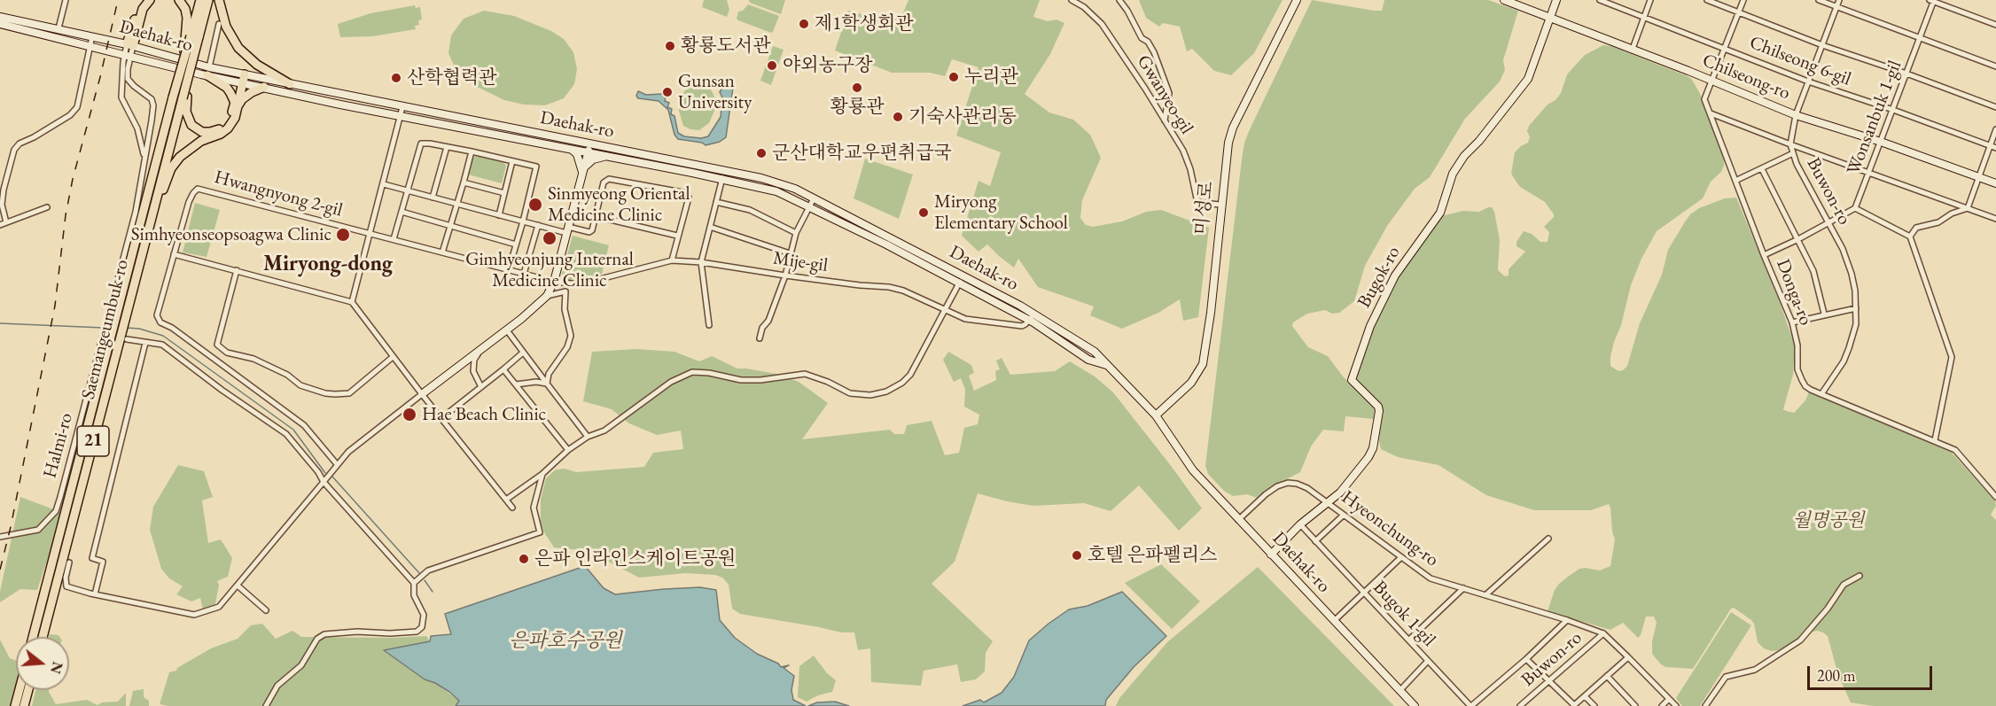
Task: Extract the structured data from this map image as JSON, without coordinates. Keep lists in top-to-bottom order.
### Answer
{
  "streets": {
    "highway": ["Saemangeumbuk-ro", "21"],
    "street": [
      "Daehak-ro",
      "Chilseong 6-gil",
      "Chilseong-ro",
      "Gwanyeo-gil",
      "Wonsanbuk 1-gil",
      "Buwon-ro",
      "Hwangnyong 2-gil",
      "미성로",
      "Mije-gil",
      "Bugok-ro",
      "Donga-ro",
      "Halmi-ro",
      "Hyeonchung-ro",
      "Bugok 1-gil"
    ]
  },
  "crossings": [
    ["Daehak-ro", "미성로"],
    ["Daehak-ro", "Mije-gil"],
    ["Daehak-ro", "Bugok-ro"],
    ["Daehak-ro", "Halmi-ro"],
    ["Daehak-ro", "Hyeonchung-ro"],
    ["Chilseong 6-gil", "Wonsanbuk 1-gil"],
    ["Chilseong 6-gil", "Buwon-ro"],
    ["Chilseong 6-gil", "Donga-ro"],
    ["Chilseong-ro", "Wonsanbuk 1-gil"],
    ["Chilseong-ro", "Buwon-ro"],
    ["Chilseong-ro", "Bugok-ro"],
    ["Chilseong-ro", "Donga-ro"],
    ["Gwanyeo-gil", "미성로"],
    ["Buwon-ro", "Donga-ro"],
    ["Buwon-ro", "Hyeonchung-ro"],
    ["Hwangnyong 2-gil", "Mije-gil"],
    ["Bugok-ro", "Hyeonchung-ro"],
    ["Bugok-ro", "Bugok 1-gil"],
    ["Saemangeumbuk-ro", "21"],
    ["Saemangeumbuk-ro", "Halmi-ro"]
  ],
  "districts": ["Miryong-dong"],
  "water": ["은파호수공원"],
  "parks": ["월명공원"],
  "places": [
    "제1학생회관",
    "황룡도서관",
    "야외농구장",
    "누리관",
    "산학협력관",
    "황룡관",
    "Gunsan University",
    "기숙사관리동",
    "군산대학교우편취급국",
    "Sinmyeong Oriental Medicine Clinic",
    "Miryong Elementary School",
    "Simhyeonseopsoagwa Clinic",
    "Gimhyeonjung Internal Medicine Clinic",
    "Hae Beach Clinic",
    "호텔 은파펠리스",
    "은파 인라인스케이트공원"
  ],
  "scale_bar": "200 m",
  "north": "right"
}
